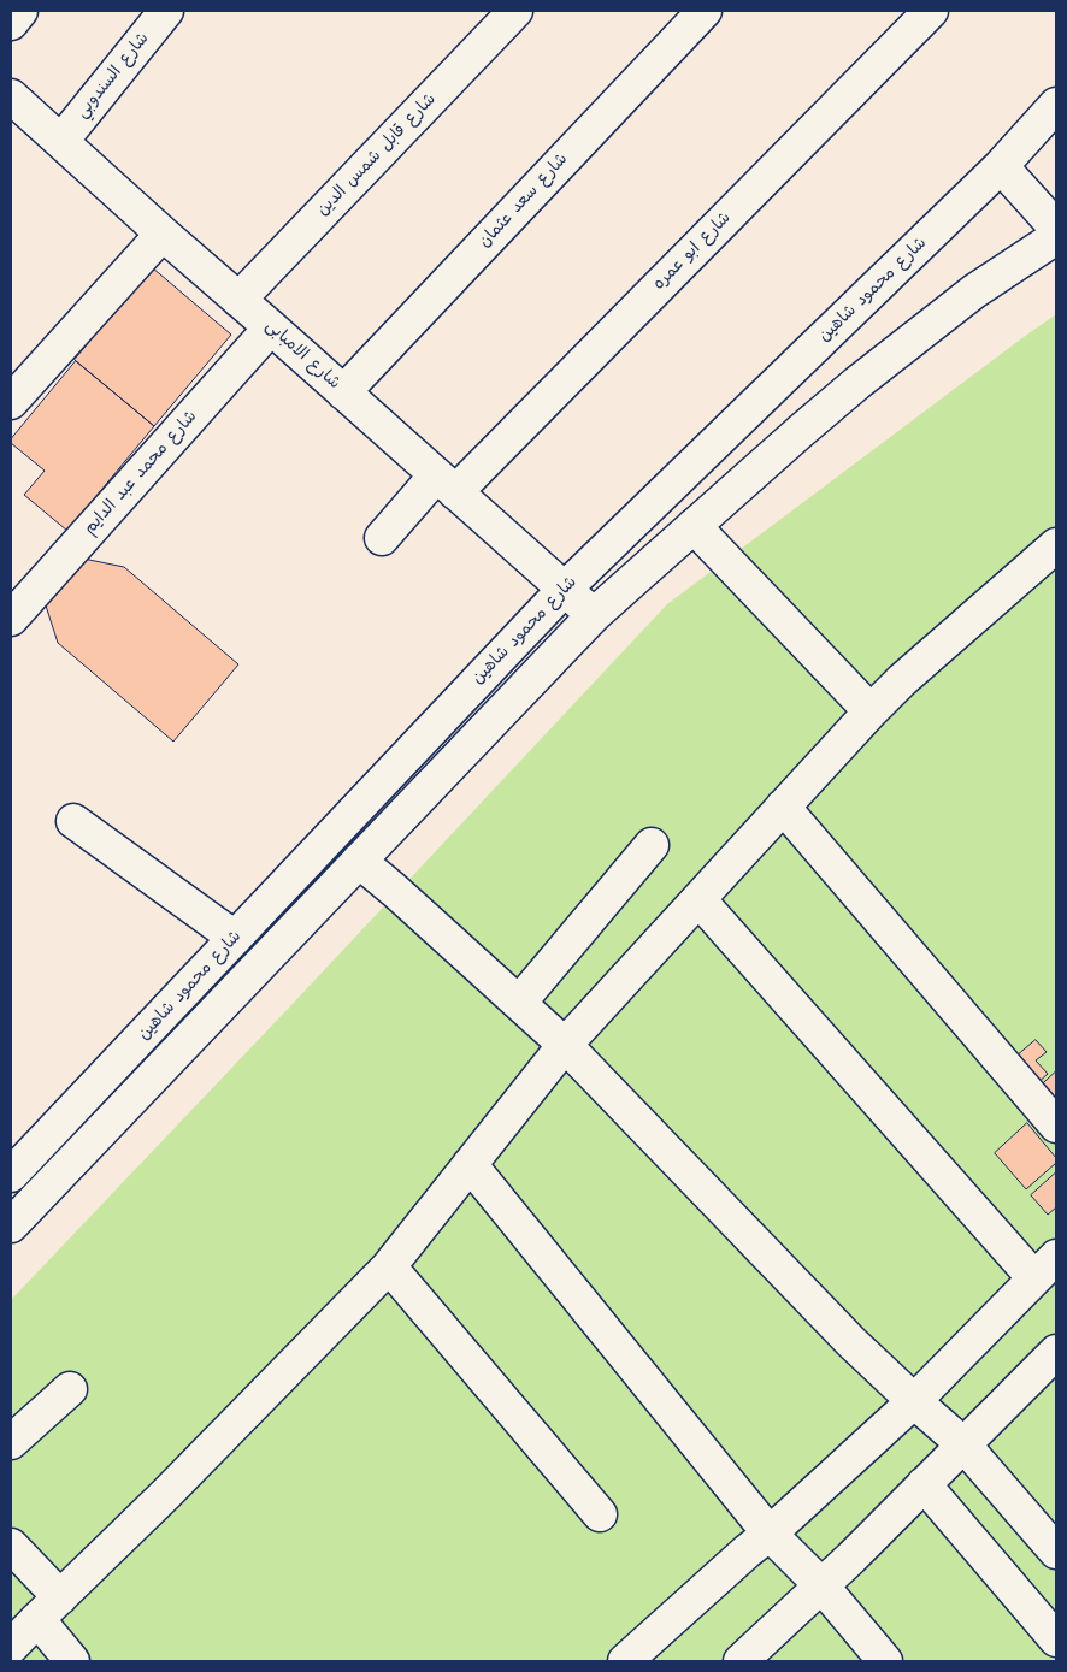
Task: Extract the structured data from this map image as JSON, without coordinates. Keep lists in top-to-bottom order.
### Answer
{
  "streets": {
    "street": [
      "شارع السندوبي",
      "شارع قابل شمس الدين",
      "شارع سعد عثمان",
      "شارع ابو عمره",
      "شارع محمود شاهين",
      "شارع الامبابى",
      "شارع محمد عبد الدايم"
    ]
  },
  "crossings": [
    ["شارع السندوبي", "شارع الامبابى"],
    ["شارع قابل شمس الدين", "شارع الامبابى"],
    ["شارع سعد عثمان", "شارع الامبابى"],
    ["شارع ابو عمره", "شارع الامبابى"],
    ["شارع محمود شاهين", "شارع الامبابى"],
    ["شارع الامبابى", "شارع محمد عبد الدايم"]
  ]
}
